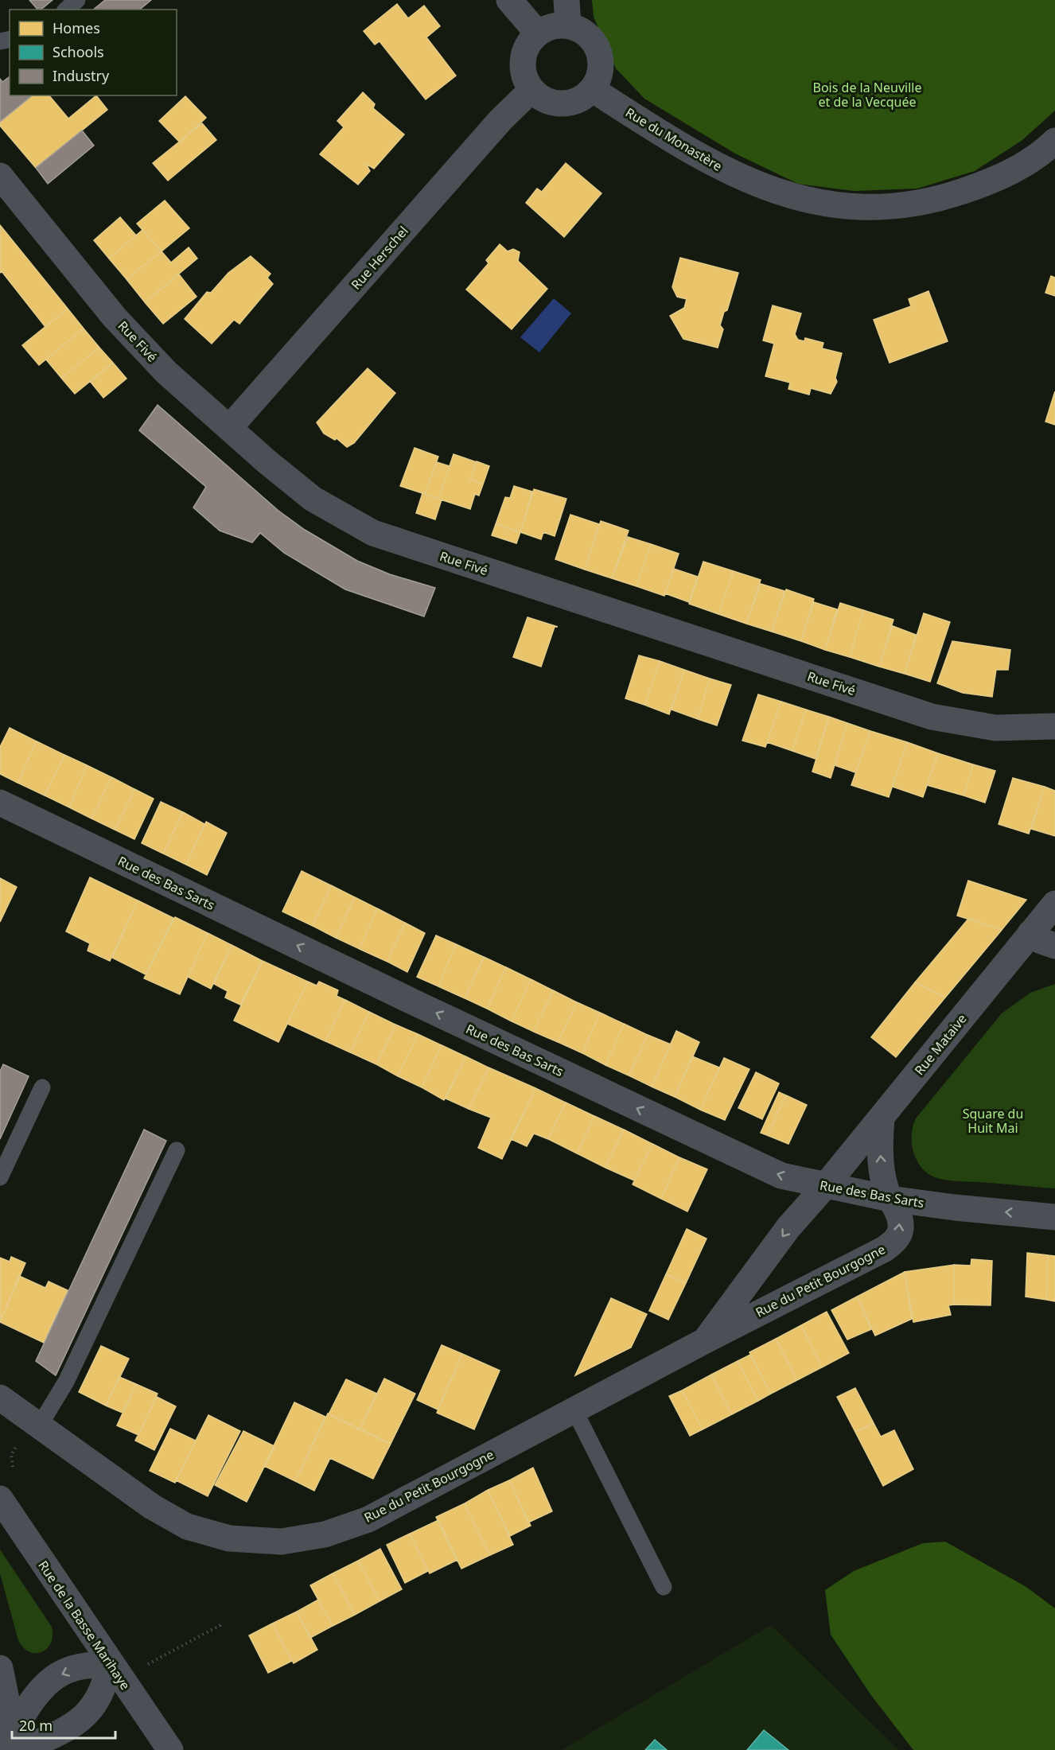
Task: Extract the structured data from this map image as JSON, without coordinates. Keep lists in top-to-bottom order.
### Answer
{
  "streets": {
    "street": [
      "Rue du Monastère",
      "Rue Herschel",
      "Rue Fivé",
      "Rue des Bas Sarts",
      "Rue Mataive",
      "Rue du Petit Bourgogne",
      "Rue de la Basse Marihaye"
    ]
  },
  "crossings": [
    ["Rue du Monastère", "Rue Herschel"],
    ["Rue Herschel", "Rue Fivé"],
    ["Rue des Bas Sarts", "Rue Mataive"],
    ["Rue des Bas Sarts", "Rue du Petit Bourgogne"],
    ["Rue Mataive", "Rue du Petit Bourgogne"]
  ],
  "one_way": ["Rue des Bas Sarts"],
  "parks": ["Bois de la Neuville et de la Vecquée", "Square du Huit Mai"],
  "legend": ["Homes", "Schools", "Industry"],
  "scale_bar": "20 m"
}
